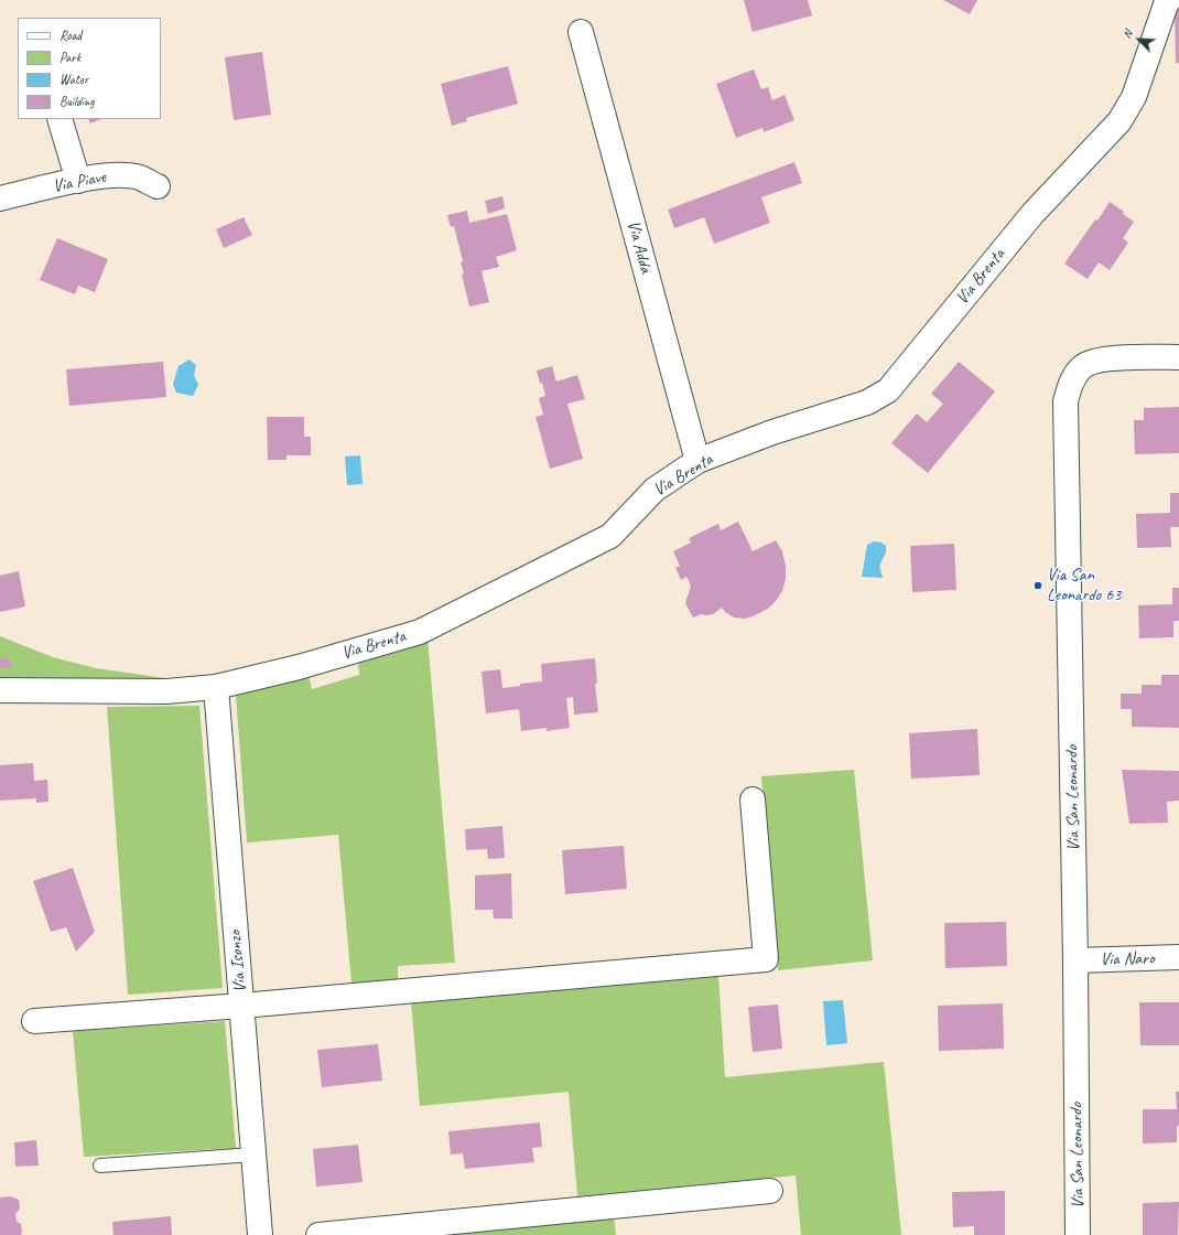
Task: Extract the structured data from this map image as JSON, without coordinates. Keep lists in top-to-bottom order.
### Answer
{
  "streets": {
    "street": [
      "Via Piave",
      "Via Adda",
      "Via Brenta",
      "Via San Leonardo",
      "Via Naro",
      "Via Isonzo"
    ]
  },
  "crossings": [
    ["Via Adda", "Via Brenta"],
    ["Via Brenta", "Via Isonzo"],
    ["Via San Leonardo", "Via Naro"]
  ],
  "places": ["Via San Leonardo 63"],
  "legend": [
    "Road",
    "Park",
    "Water",
    "Building"
  ],
  "north": "top left"
}
